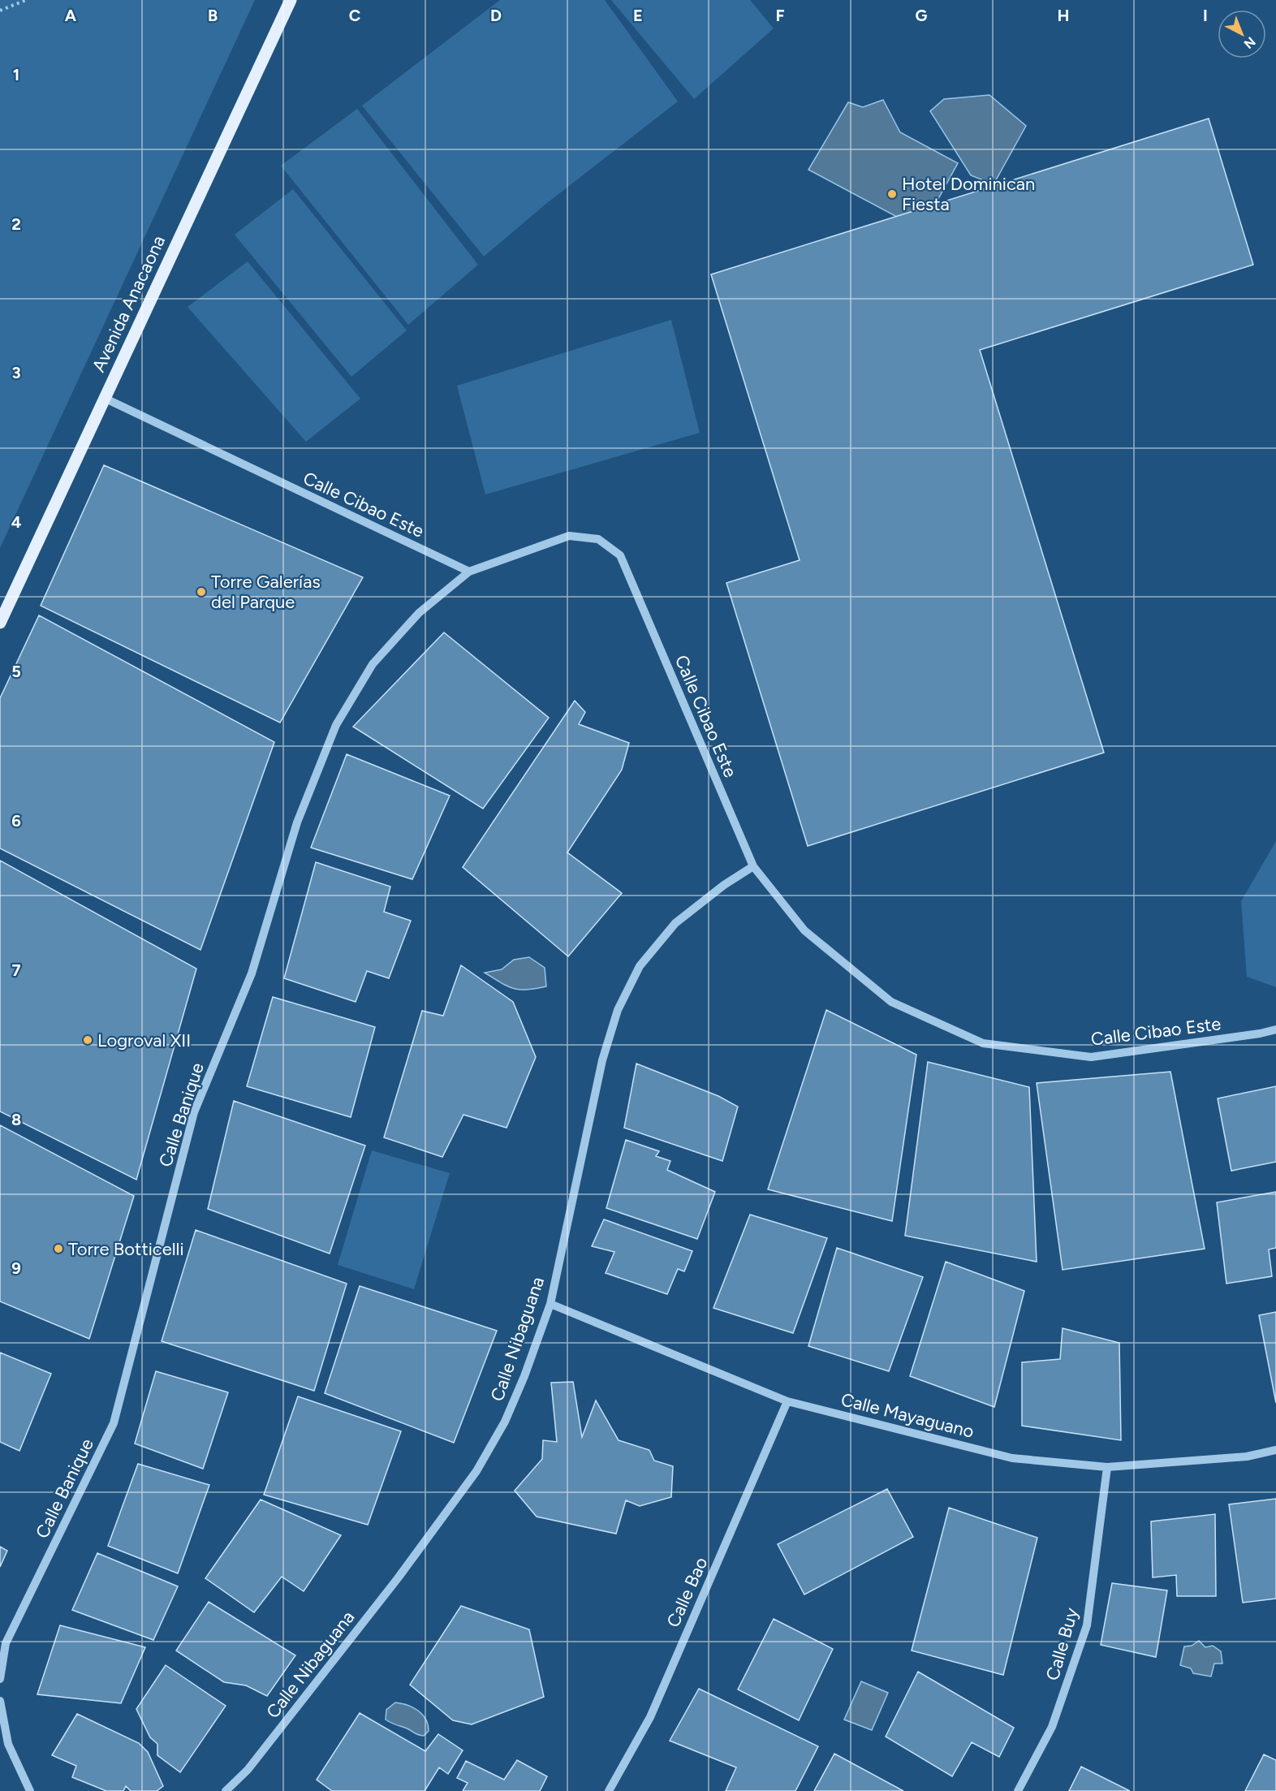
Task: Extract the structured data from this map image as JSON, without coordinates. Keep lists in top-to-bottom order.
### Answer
{
  "streets": {
    "main road": ["Avenida Anacaona"],
    "street": [
      "Calle Cibao Este",
      "Calle Banique",
      "Calle Nibaguana",
      "Calle Mayaguano",
      "Calle Bao",
      "Calle Buy"
    ]
  },
  "crossings": [
    ["Avenida Anacaona", "Calle Cibao Este"],
    ["Calle Cibao Este", "Calle Banique"],
    ["Calle Cibao Este", "Calle Nibaguana"],
    ["Calle Nibaguana", "Calle Mayaguano"],
    ["Calle Mayaguano", "Calle Bao"],
    ["Calle Mayaguano", "Calle Buy"]
  ],
  "places": [
    "Hotel Dominican Fiesta",
    "Torre Galerías del Parque",
    "Logroval XII",
    "Torre Botticelli"
  ],
  "north": "bottom right",
  "grid": {
    "columns": [
      "A",
      "B",
      "C",
      "D",
      "E",
      "F",
      "G",
      "H",
      "I"
    ],
    "rows": [
      "1",
      "2",
      "3",
      "4",
      "5",
      "6",
      "7",
      "8",
      "9"
    ]
  }
}
